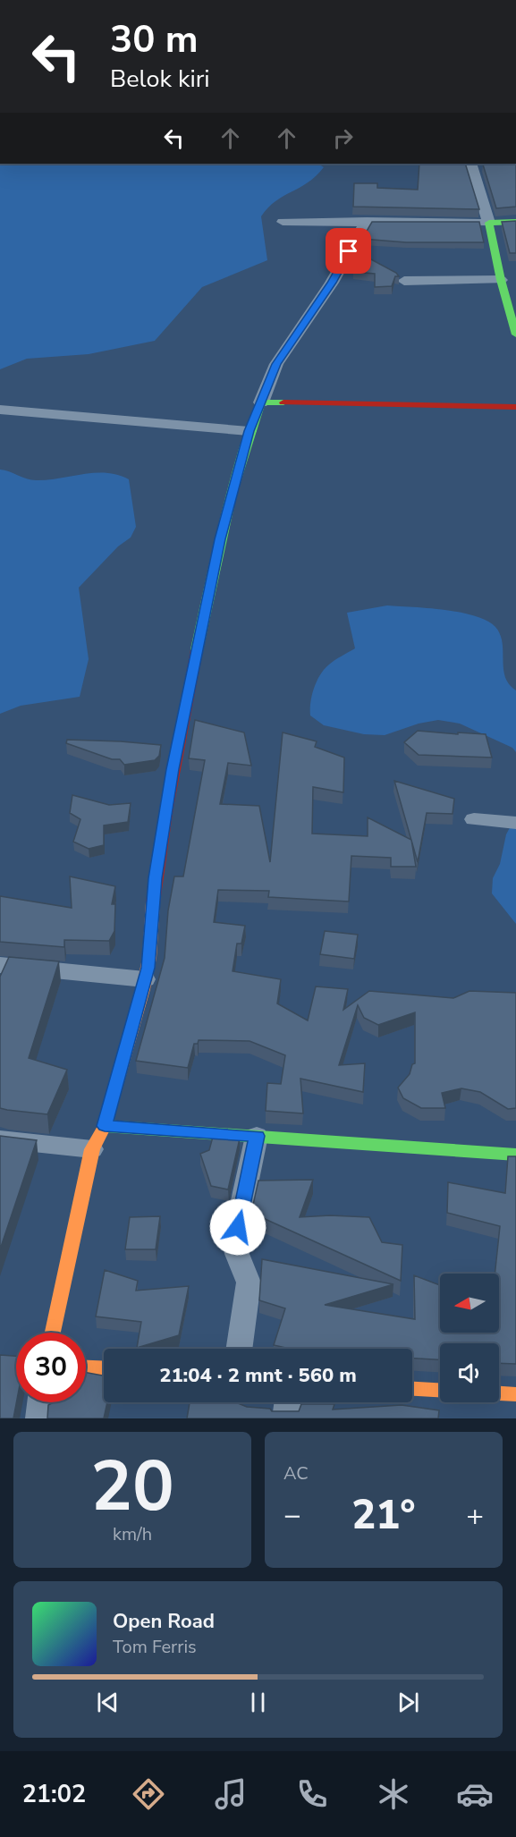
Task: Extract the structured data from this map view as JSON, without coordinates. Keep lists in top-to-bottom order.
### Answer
{
  "north": "left",
  "page": {
    "turn": ["30 m", "Belok kiri"],
    "limit": "30",
    "trip": "21:04 · 2 mnt · 560 m",
    "tile": [
      ["20", "km/h"],
      "AC"
    ],
    "heat": ["−", "21°", "+"],
    "song": ["Open Road", "Tom Ferris"],
    "tabs": "21:02"
  }
}
